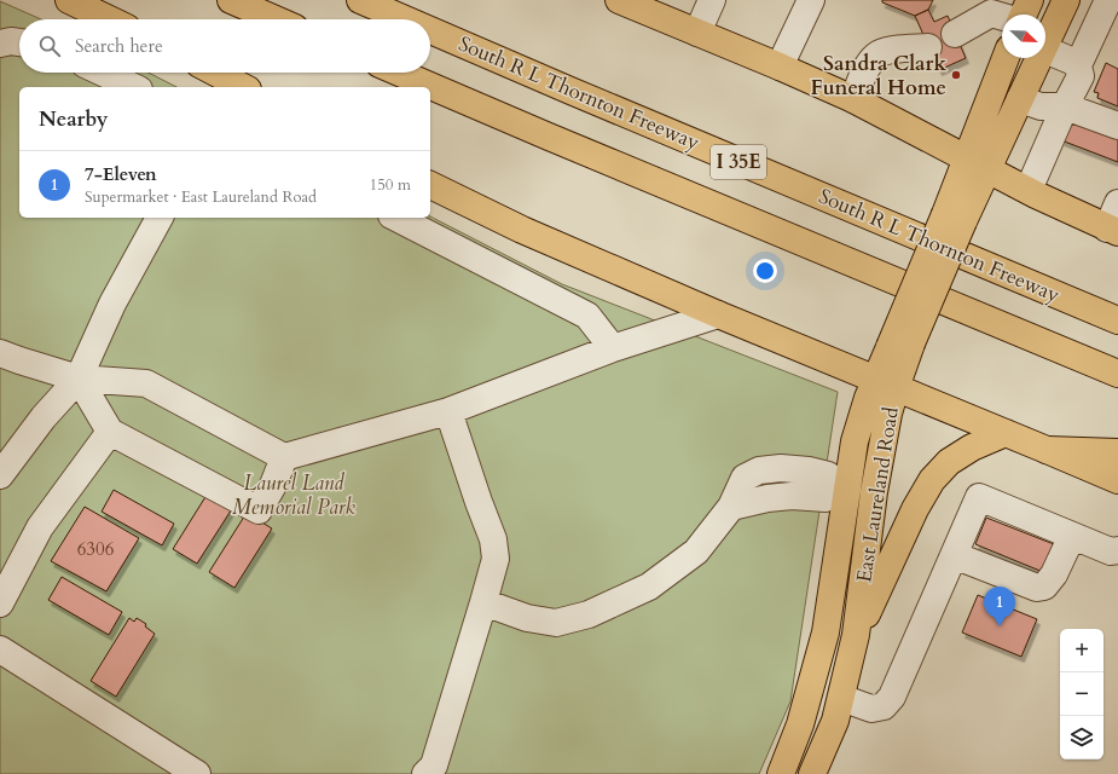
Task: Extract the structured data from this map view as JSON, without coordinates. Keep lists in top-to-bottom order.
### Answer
{
  "streets": {
    "main road": ["South R L Thornton Freeway", "I 35E", "East Laureland Road"]
  },
  "parks": ["Laurel Land Memorial Park"],
  "places": ["Sandra Clark Funeral Home"],
  "house_numbers": ["6306"],
  "north": "bottom right",
  "page": {
    "search": "Search here",
    "heading": "Nearby",
    "list": [
      {
        "mark": "1",
        "name": "7-Eleven",
        "note": "Supermarket · East Laureland Road",
        "value": "150 m"
      }
    ],
    "pins": "1",
    "map_buttons": ["+", "−"]
  }
}
